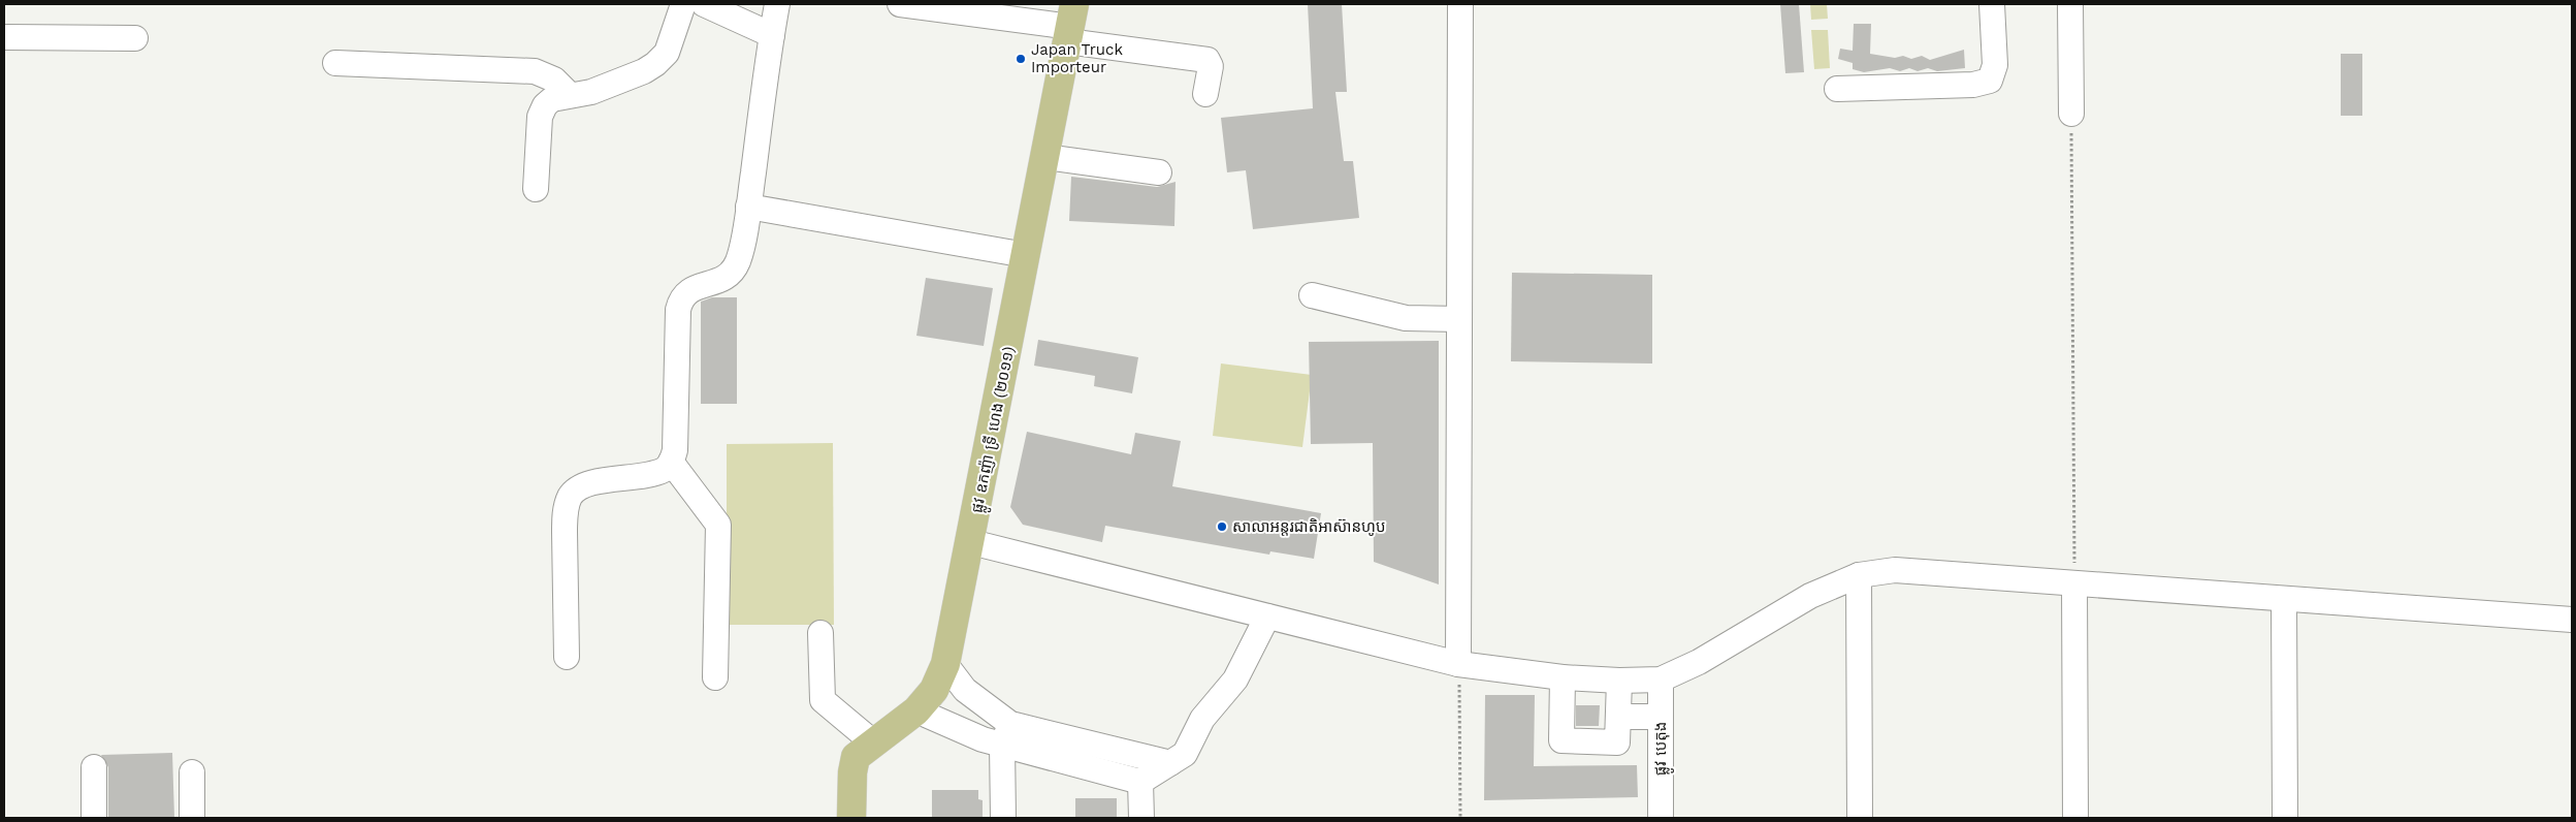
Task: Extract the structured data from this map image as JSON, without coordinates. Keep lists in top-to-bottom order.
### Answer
{
  "streets": {
    "main road": ["ផ្លូវ ឧកញ៉ា ទ្រី ហេង (២០១១)"],
    "street": ["ផ្លូវ បេតុង"]
  },
  "places": ["Japan Truck Importeur", "សាលាអន្ដរជាតិអាស៊ានហូប"]
}
